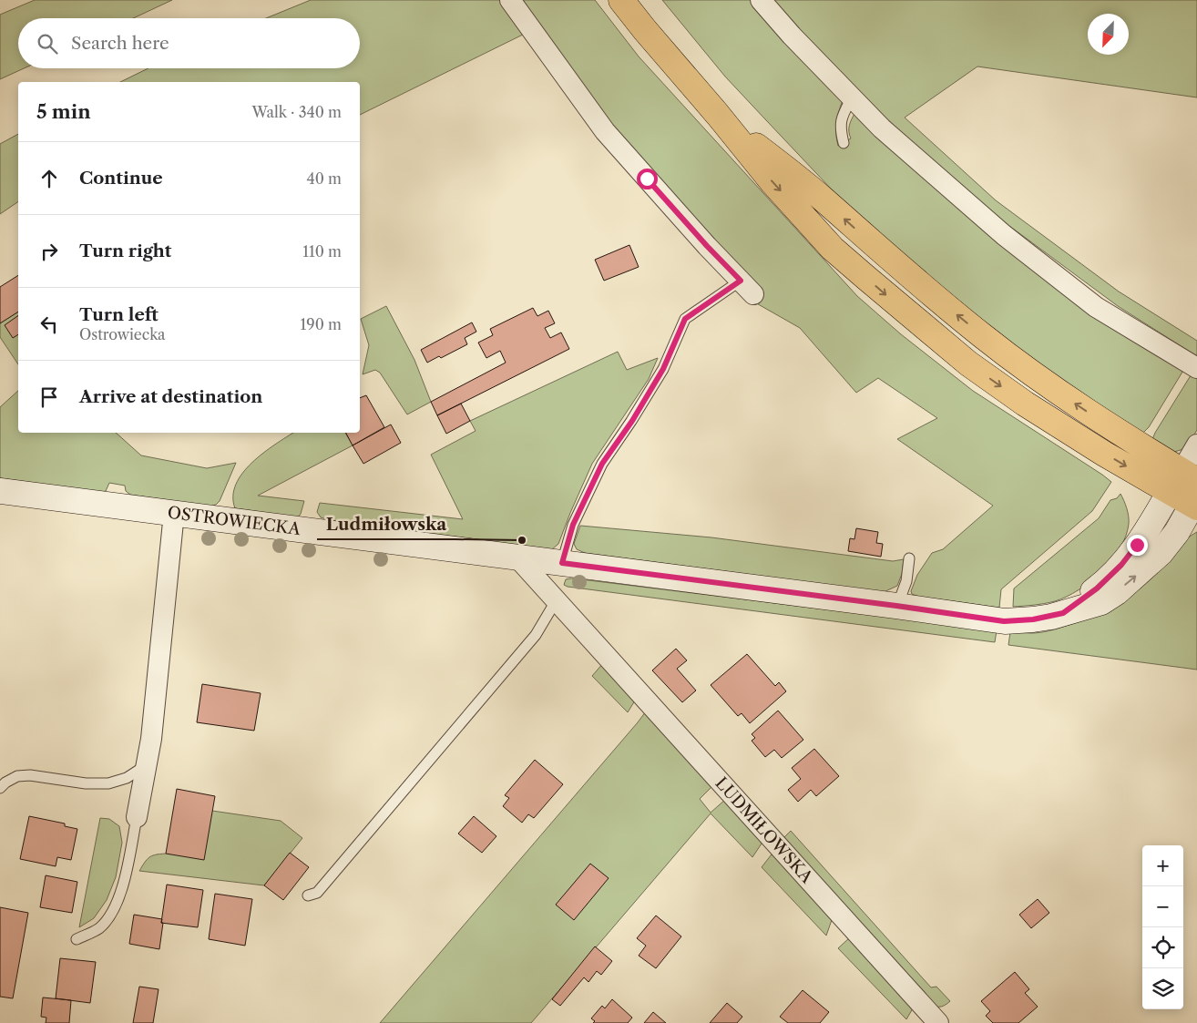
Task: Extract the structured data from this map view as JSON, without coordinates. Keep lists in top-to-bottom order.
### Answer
{
  "streets": {
    "street": ["OSTROWIECKA", "LUDMIŁOWSKA"]
  },
  "crossings": [
    ["OSTROWIECKA", "LUDMIŁOWSKA"]
  ],
  "places": ["Ludmiłowska"],
  "north": "bottom left",
  "page": {
    "search": "Search here",
    "heading": ["5 min", "Walk · 340 m"],
    "list": [
      ["Continue", "40 m"],
      ["Turn right", "110 m"],
      ["Turn left", "Ostrowiecka", "190 m"],
      "Arrive at destination"
    ],
    "map_buttons": ["+", "−"]
  }
}
